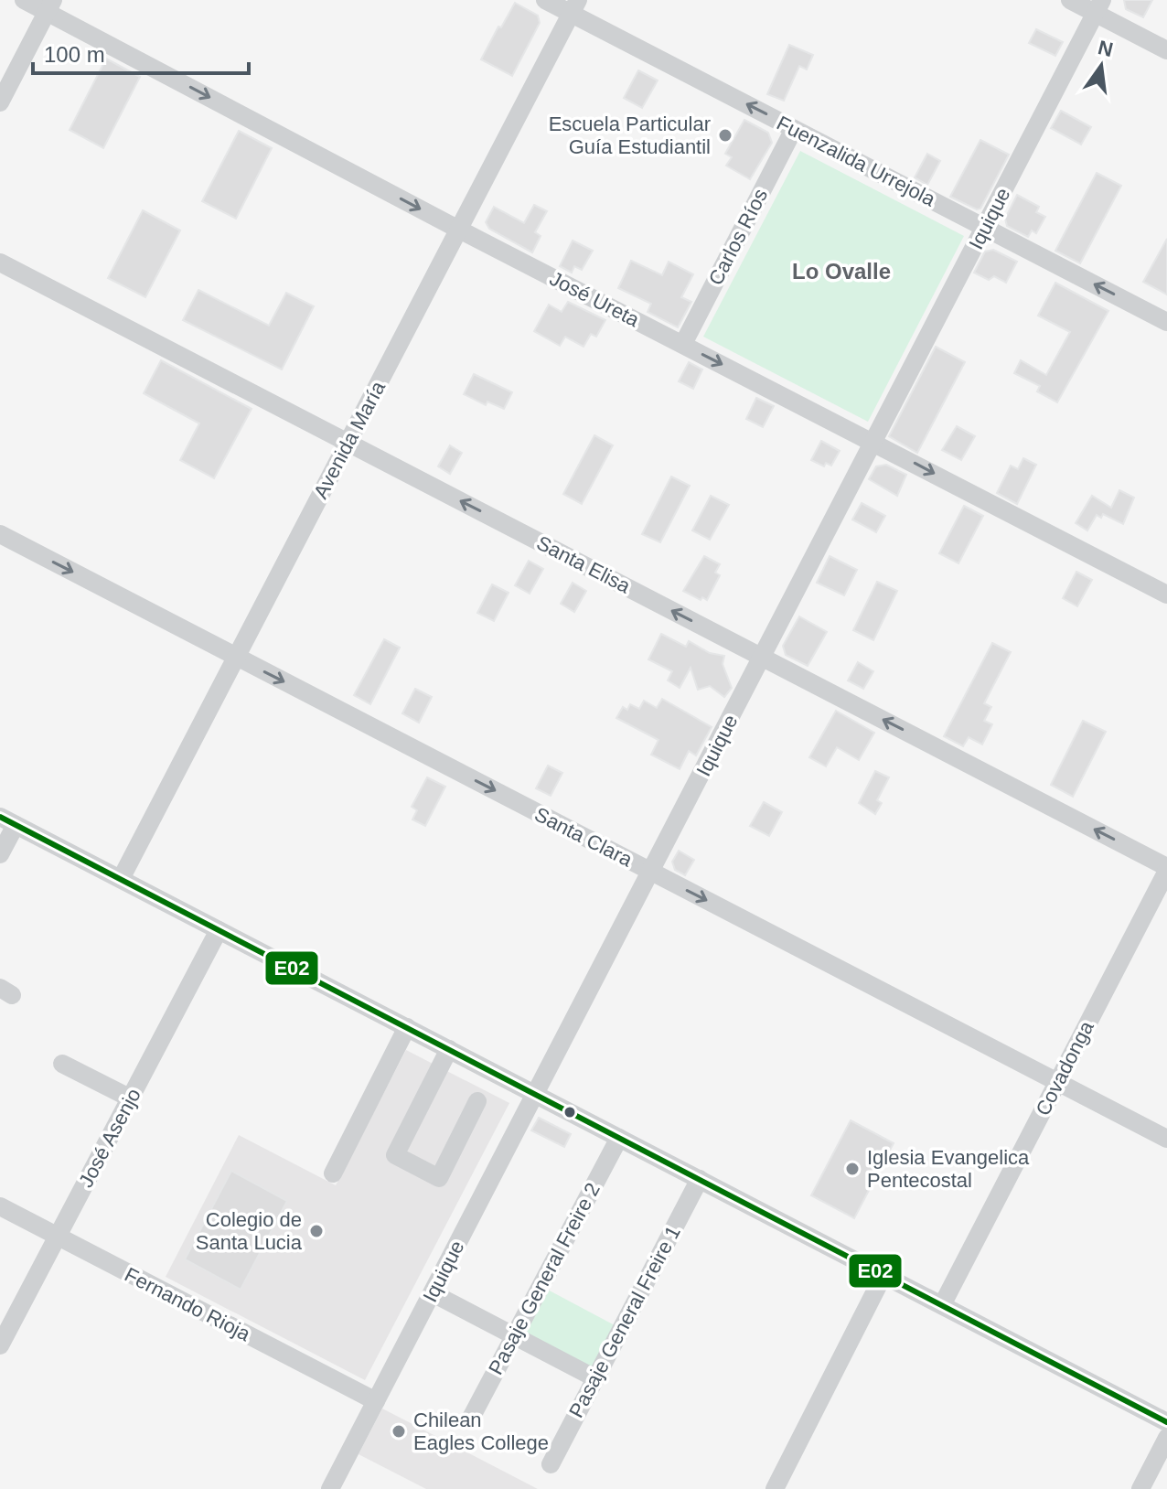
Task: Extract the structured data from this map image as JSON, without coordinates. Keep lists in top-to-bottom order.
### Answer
{
  "streets": {
    "street": [
      "Fuenzalida Urrejola",
      "Iquique",
      "Carlos Ríos",
      "José Ureta",
      "Avenida María",
      "Santa Elisa",
      "Santa Clara",
      "Covadonga",
      "José Asenjo",
      "Pasaje General Freire 2",
      "Fernando Rioja",
      "Pasaje General Freire 1"
    ]
  },
  "crossings": [
    ["Fuenzalida Urrejola", "Iquique"],
    ["Fuenzalida Urrejola", "Carlos Ríos"],
    ["Fuenzalida Urrejola", "Avenida María"],
    ["Iquique", "José Ureta"],
    ["Iquique", "Santa Elisa"],
    ["Iquique", "Santa Clara"],
    ["Iquique", "Fernando Rioja"],
    ["Carlos Ríos", "José Ureta"],
    ["José Ureta", "Avenida María"],
    ["Avenida María", "Santa Elisa"],
    ["Avenida María", "Santa Clara"],
    ["Santa Elisa", "Covadonga"],
    ["Santa Clara", "Covadonga"],
    ["José Asenjo", "Fernando Rioja"]
  ],
  "one_way": [
    "Fuenzalida Urrejola",
    "José Ureta",
    "Santa Elisa",
    "Santa Clara"
  ],
  "districts": ["Lo Ovalle"],
  "places": [
    "Escuela Particular Guía Estudiantil",
    "Iglesia Evangelica Pentecostal",
    "Colegio de Santa Lucia",
    "Chilean Eagles College"
  ],
  "lines": ["transit line E02"],
  "scale_bar": "100 m",
  "north": "top"
}
